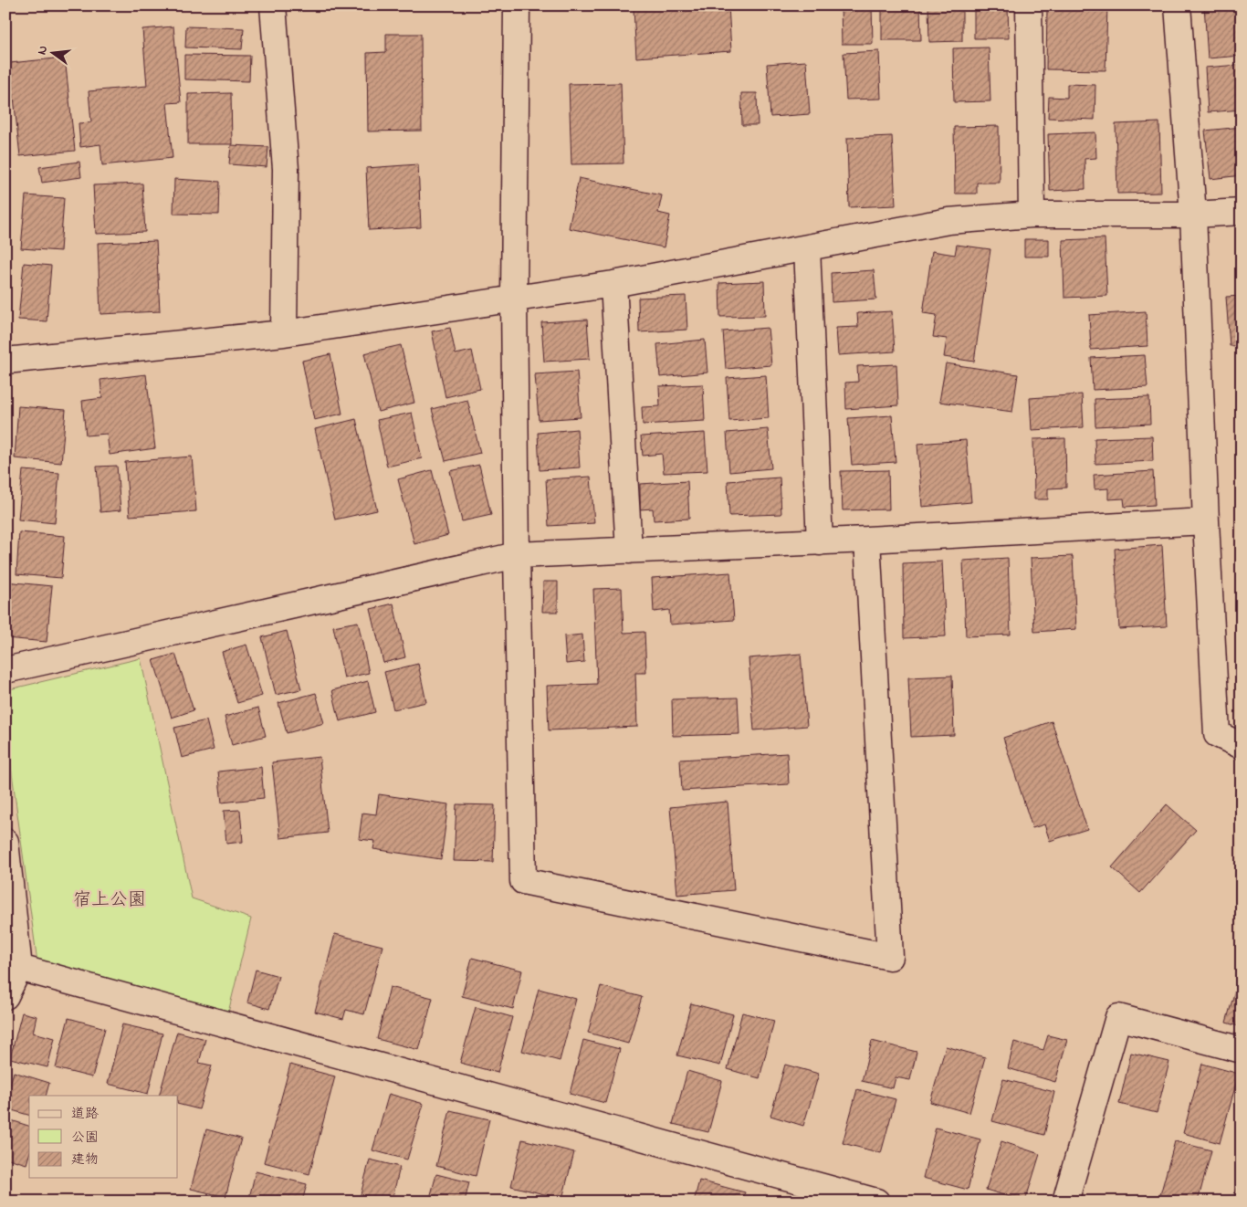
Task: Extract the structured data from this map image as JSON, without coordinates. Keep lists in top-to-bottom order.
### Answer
{
  "parks": ["宿上公園"],
  "legend": ["道路", "公園", "建物"],
  "north": "left"
}
